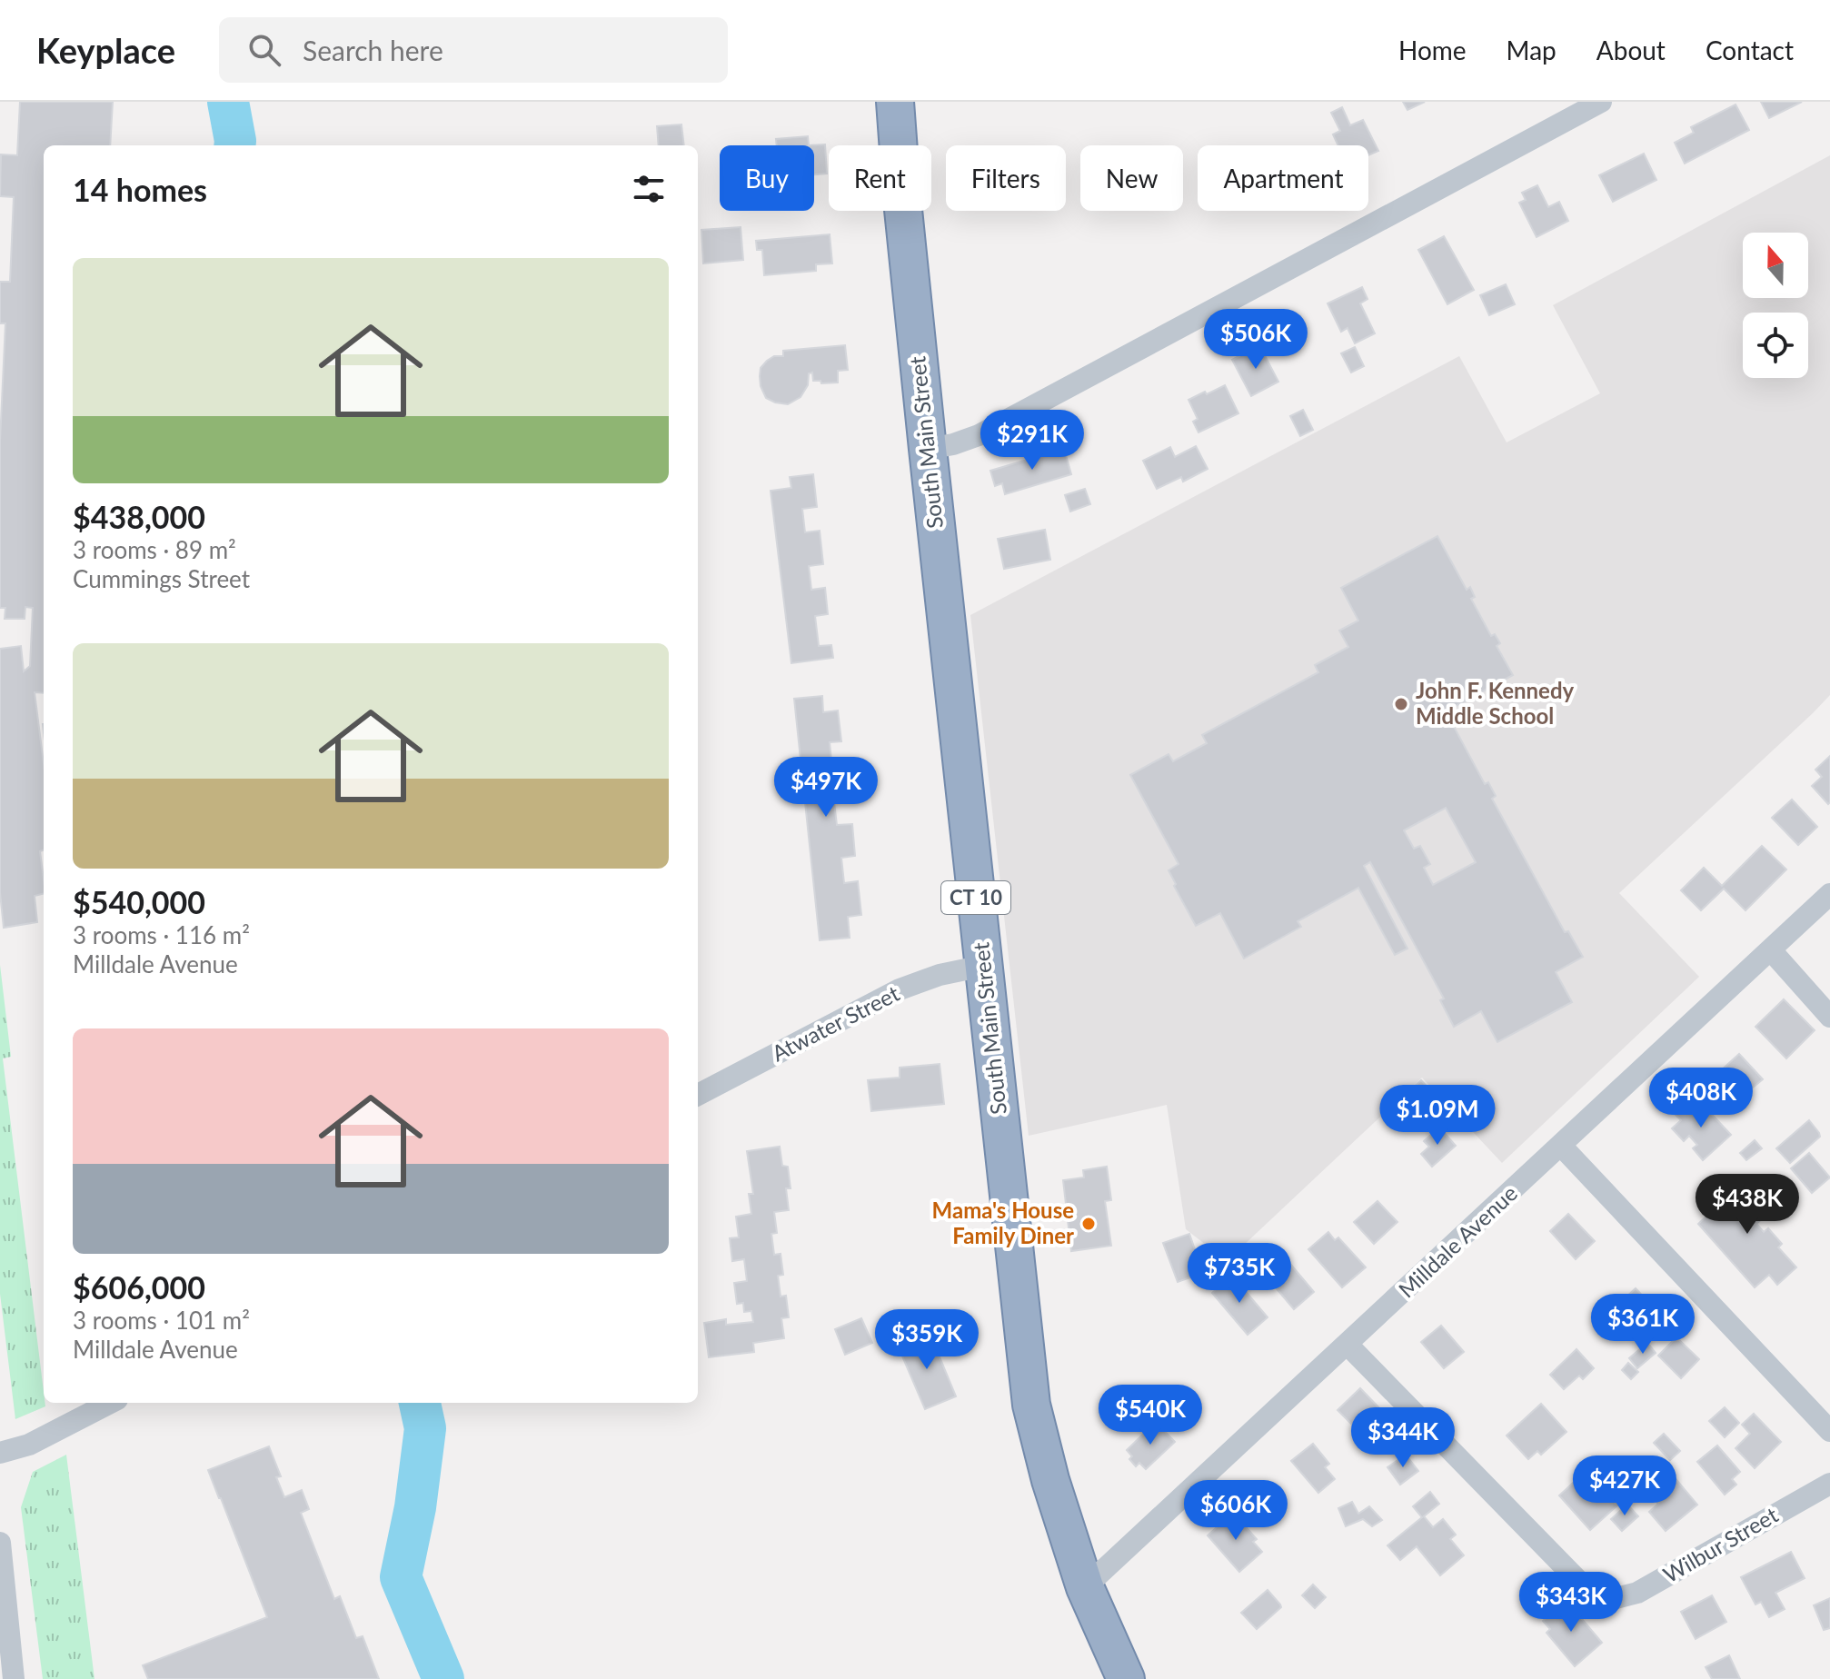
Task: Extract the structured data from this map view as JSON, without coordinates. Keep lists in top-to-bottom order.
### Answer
{
  "streets": {
    "highway": ["South Main Street", "CT 10"],
    "street": ["Atwater Street", "Milldale Avenue", "Wilbur Street"]
  },
  "crossings": [
    ["South Main Street", "Atwater Street"],
    ["South Main Street", "Milldale Avenue"],
    ["Milldale Avenue", "Wilbur Street"]
  ],
  "places": ["John F. Kennedy Middle School", "Mama's House Family Diner"],
  "north": "top",
  "page": {
    "header": "Keyplace",
    "search": "Search here",
    "nav": [
      "Home",
      "Map",
      "About",
      "Contact"
    ],
    "chip": [
      "Buy",
      "Rent",
      "Filters",
      "New",
      "Apartment"
    ],
    "heading": "14 homes",
    "list": [
      {
        "name": "$438,000",
        "note": "3 rooms · 89 m² · Cummings Street"
      },
      {
        "name": "$540,000",
        "note": "3 rooms · 116 m² · Milldale Avenue"
      },
      {
        "name": "$606,000",
        "note": "3 rooms · 101 m² · Milldale Avenue"
      }
    ],
    "price": [
      "$506K",
      "$291K",
      "$497K",
      "$408K",
      "$1.09M",
      "$438K",
      "$735K",
      "$361K",
      "$359K",
      "$540K",
      "$344K",
      "$427K",
      "$606K",
      "$343K"
    ]
  }
}
